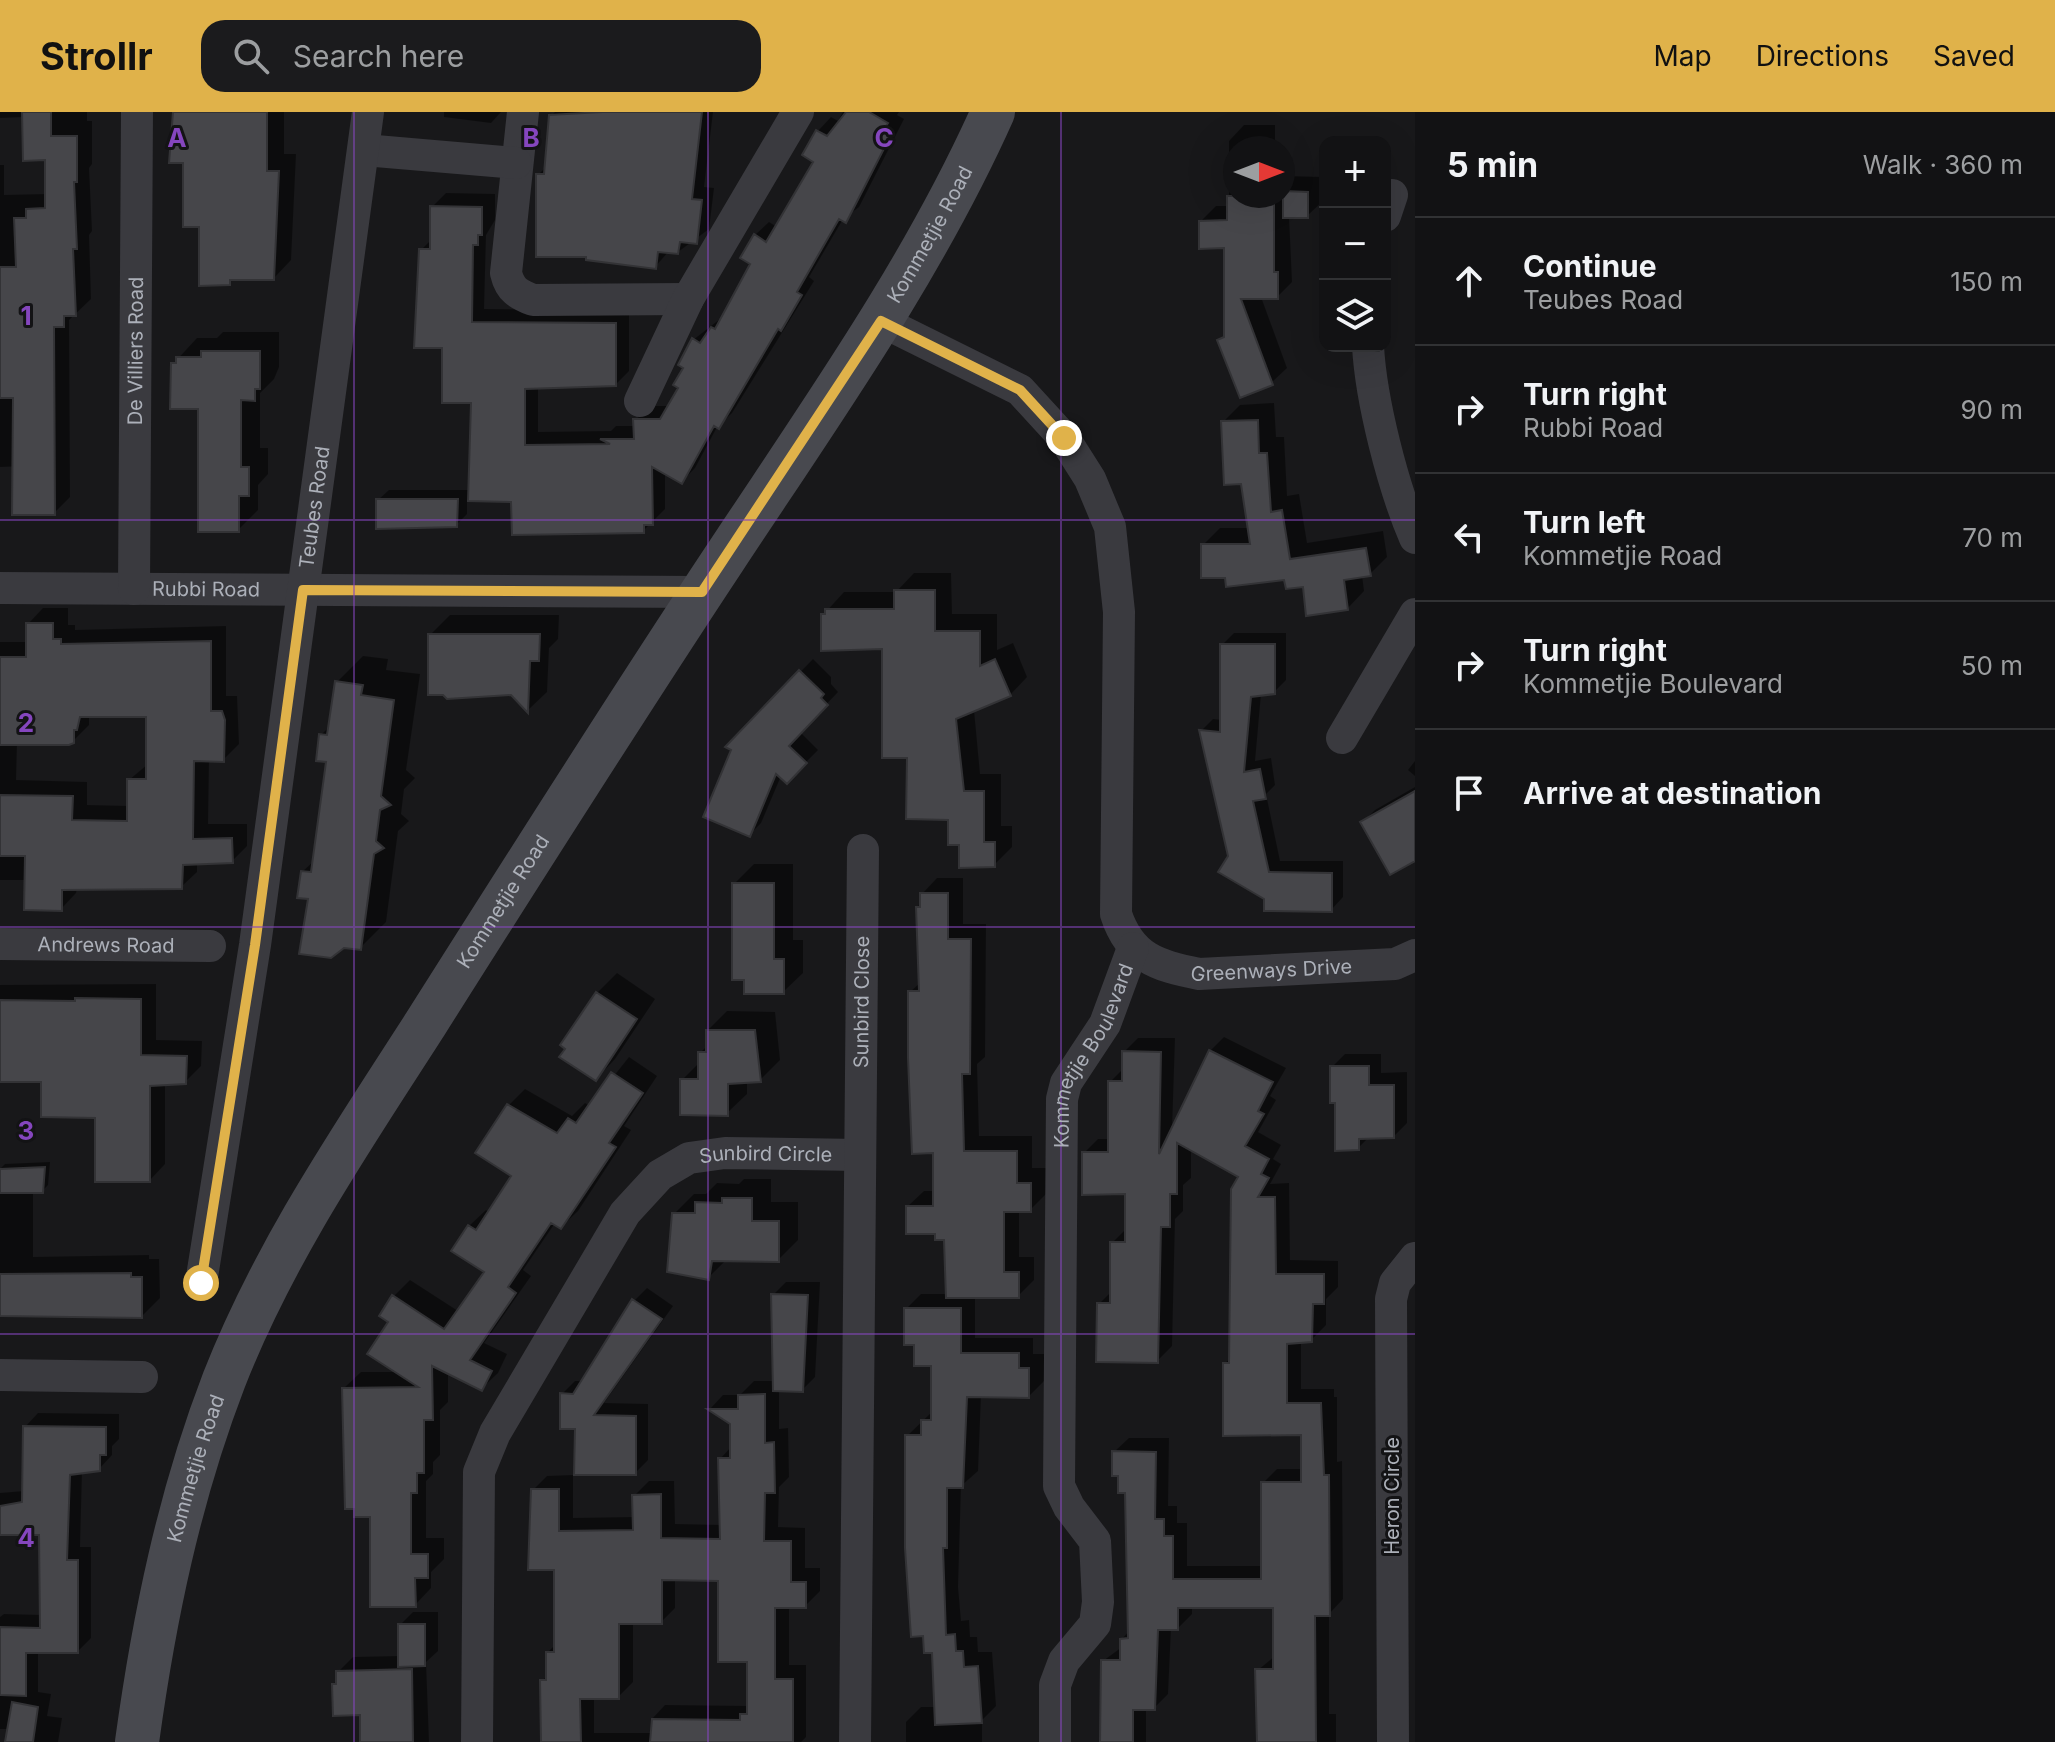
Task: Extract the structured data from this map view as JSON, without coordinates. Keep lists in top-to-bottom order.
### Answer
{
  "streets": {
    "main road": ["Kommetjie Road"],
    "street": [
      "De Villiers Road",
      "Teubes Road",
      "Rubbi Road",
      "Andrews Road",
      "Greenways Drive",
      "Sunbird Close",
      "Kommetjie Boulevard",
      "Sunbird Circle",
      "Heron Circle"
    ]
  },
  "crossings": [
    ["Kommetjie Road", "Rubbi Road"],
    ["Kommetjie Road", "Kommetjie Boulevard"],
    ["De Villiers Road", "Rubbi Road"],
    ["Teubes Road", "Rubbi Road"],
    ["Greenways Drive", "Kommetjie Boulevard"],
    ["Sunbird Close", "Sunbird Circle"]
  ],
  "north": "right",
  "page": {
    "header": "Strollr",
    "search": "Search here",
    "nav": ["Map", "Directions", "Saved"],
    "heading": ["5 min", "Walk · 360 m"],
    "map_buttons": ["+", "−"],
    "list": [
      ["Continue", "Teubes Road", "150 m"],
      ["Turn right", "Rubbi Road", "90 m"],
      ["Turn left", "Kommetjie Road", "70 m"],
      ["Turn right", "Kommetjie Boulevard", "50 m"],
      "Arrive at destination"
    ]
  },
  "grid": {
    "columns": ["A", "B", "C"],
    "rows": [
      "1",
      "2",
      "3",
      "4"
    ]
  }
}
